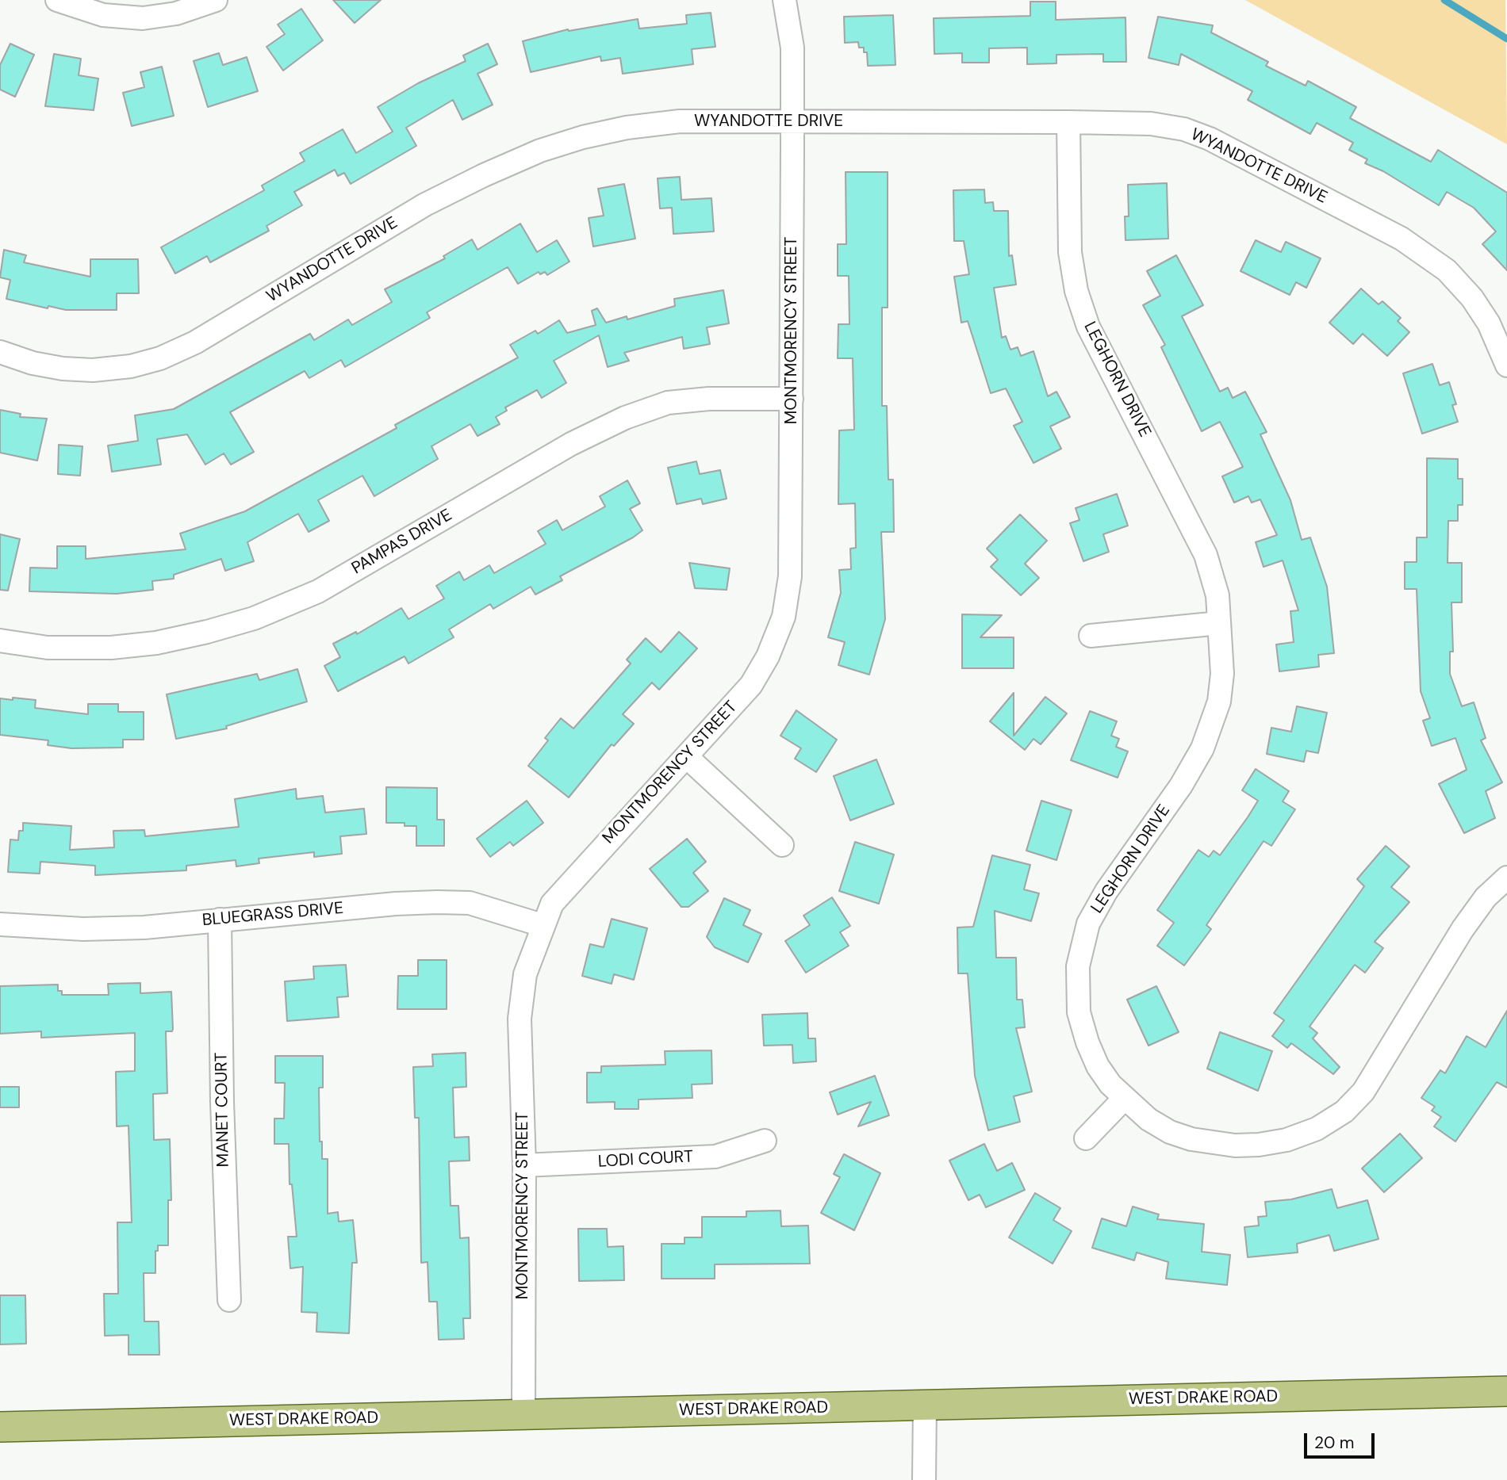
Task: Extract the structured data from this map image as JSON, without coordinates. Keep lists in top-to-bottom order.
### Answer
{
  "streets": {
    "main road": ["WEST DRAKE ROAD"],
    "street": [
      "WYANDOTTE DRIVE",
      "MONTMORENCY STREET",
      "LEGHORN DRIVE",
      "PAMPAS DRIVE",
      "BLUEGRASS DRIVE",
      "MANET COURT",
      "LODI COURT"
    ]
  },
  "crossings": [
    ["WYANDOTTE DRIVE", "MONTMORENCY STREET"],
    ["WYANDOTTE DRIVE", "LEGHORN DRIVE"],
    ["MONTMORENCY STREET", "PAMPAS DRIVE"],
    ["MONTMORENCY STREET", "BLUEGRASS DRIVE"],
    ["MONTMORENCY STREET", "LODI COURT"],
    ["MONTMORENCY STREET", "WEST DRAKE ROAD"],
    ["BLUEGRASS DRIVE", "MANET COURT"]
  ],
  "scale_bar": "20 m"
}
